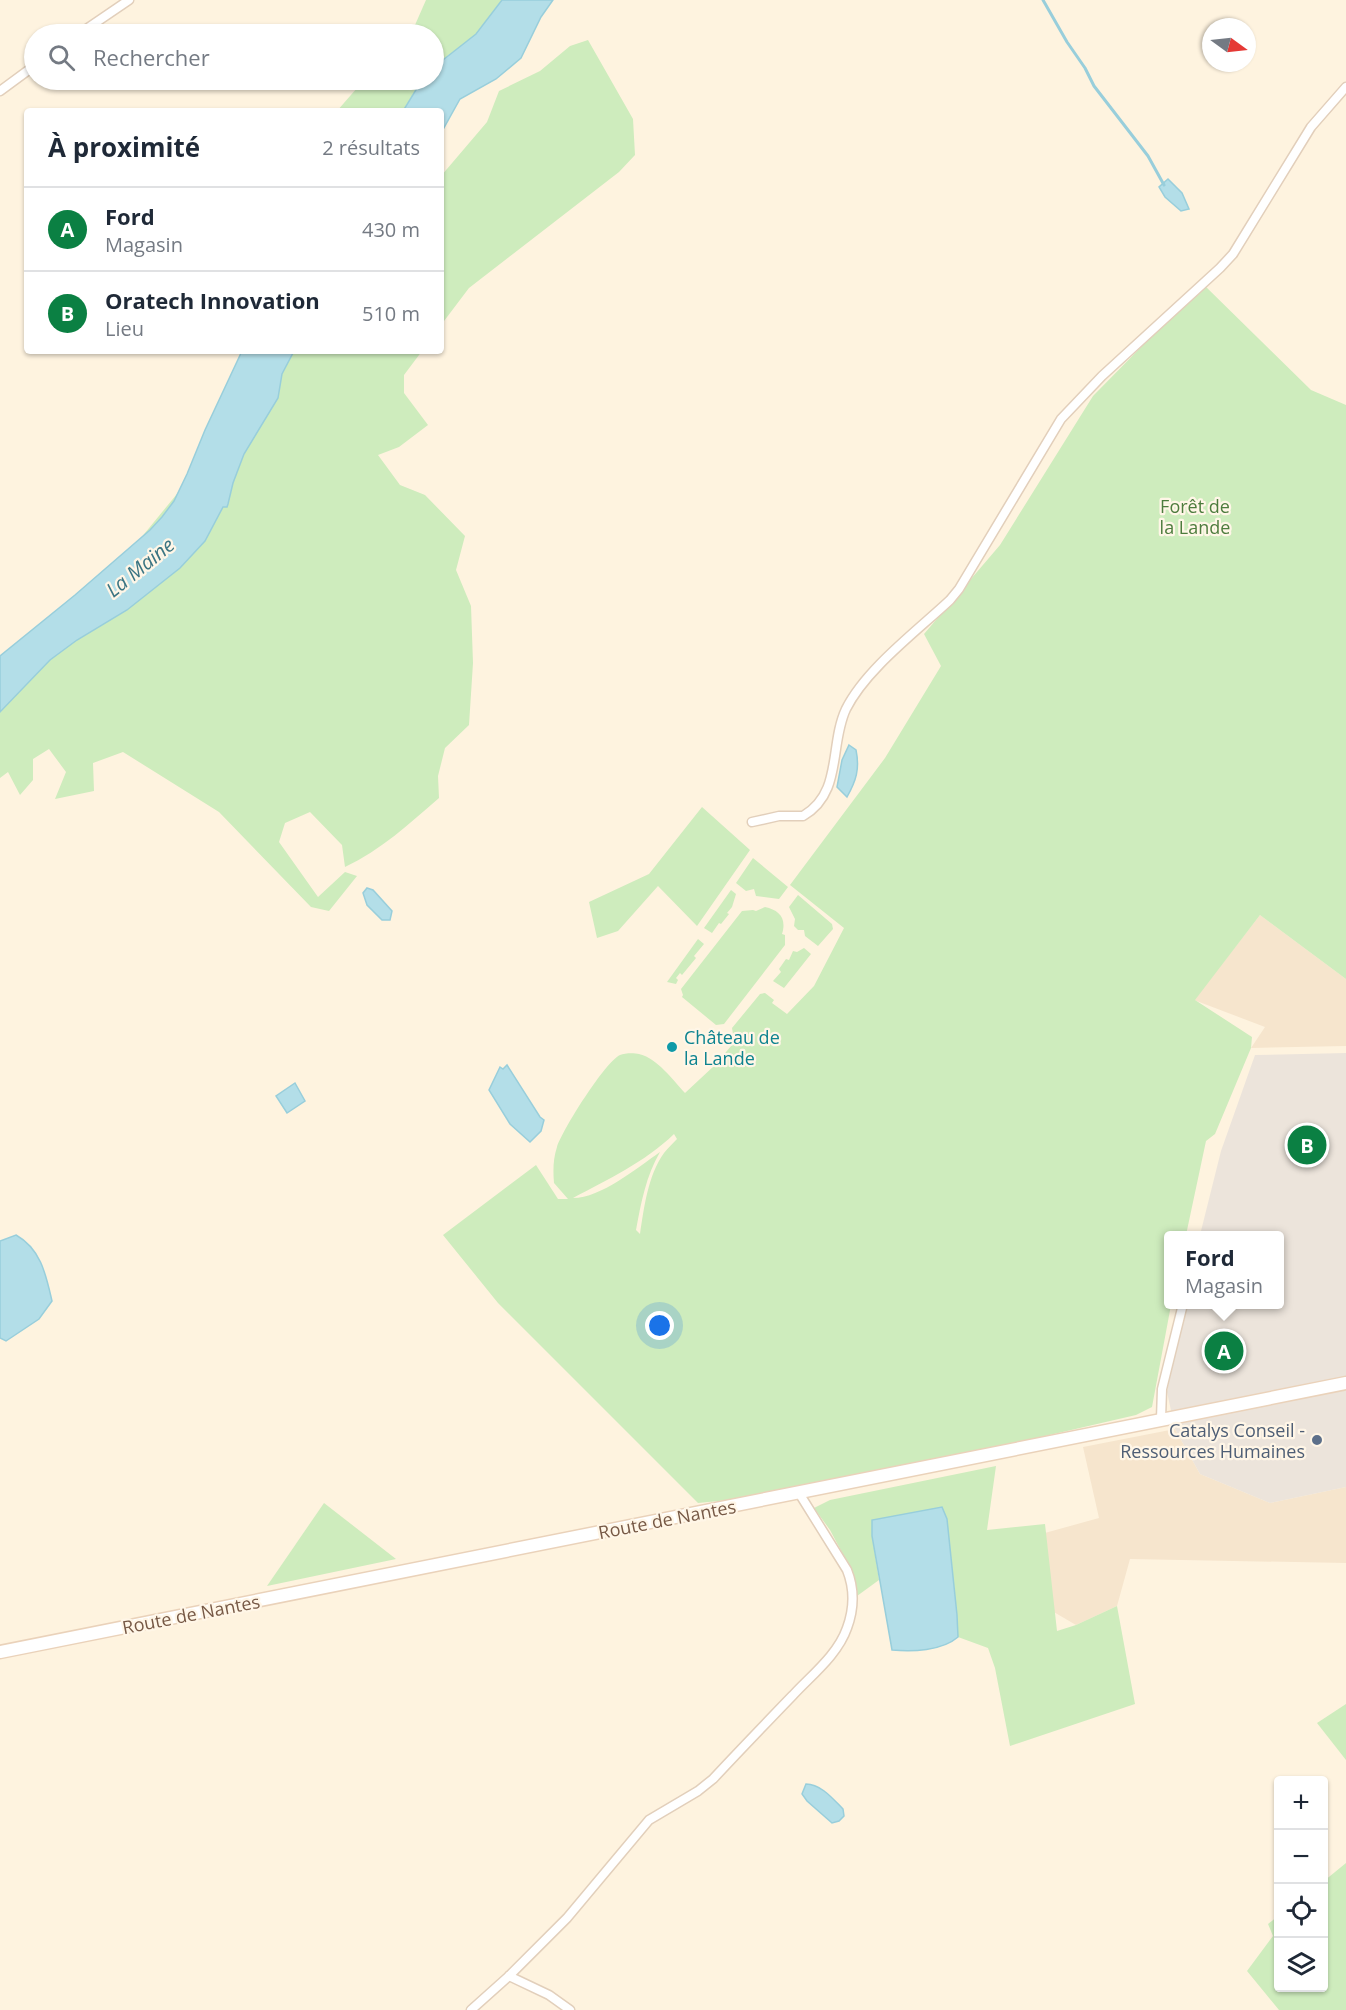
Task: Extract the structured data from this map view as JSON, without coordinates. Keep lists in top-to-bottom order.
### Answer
{
  "streets": {
    "main road": ["Route de Nantes"]
  },
  "water": ["La Maine"],
  "parks": ["Forêt de la Lande"],
  "places": ["Château de la Lande", "Catalys Conseil - Ressources Humaines"],
  "north": "right",
  "page": {
    "search": "Rechercher",
    "heading": ["À proximité", "2 résultats"],
    "list": [
      {
        "mark": "A",
        "name": "Ford",
        "note": "Magasin",
        "value": "430 m"
      },
      {
        "mark": "B",
        "name": "Oratech Innovation",
        "note": "Lieu",
        "value": "510 m"
      }
    ],
    "pins": ["B", "A"],
    "popup": ["Ford", "Magasin"],
    "map_buttons": ["+", "−"]
  }
}
